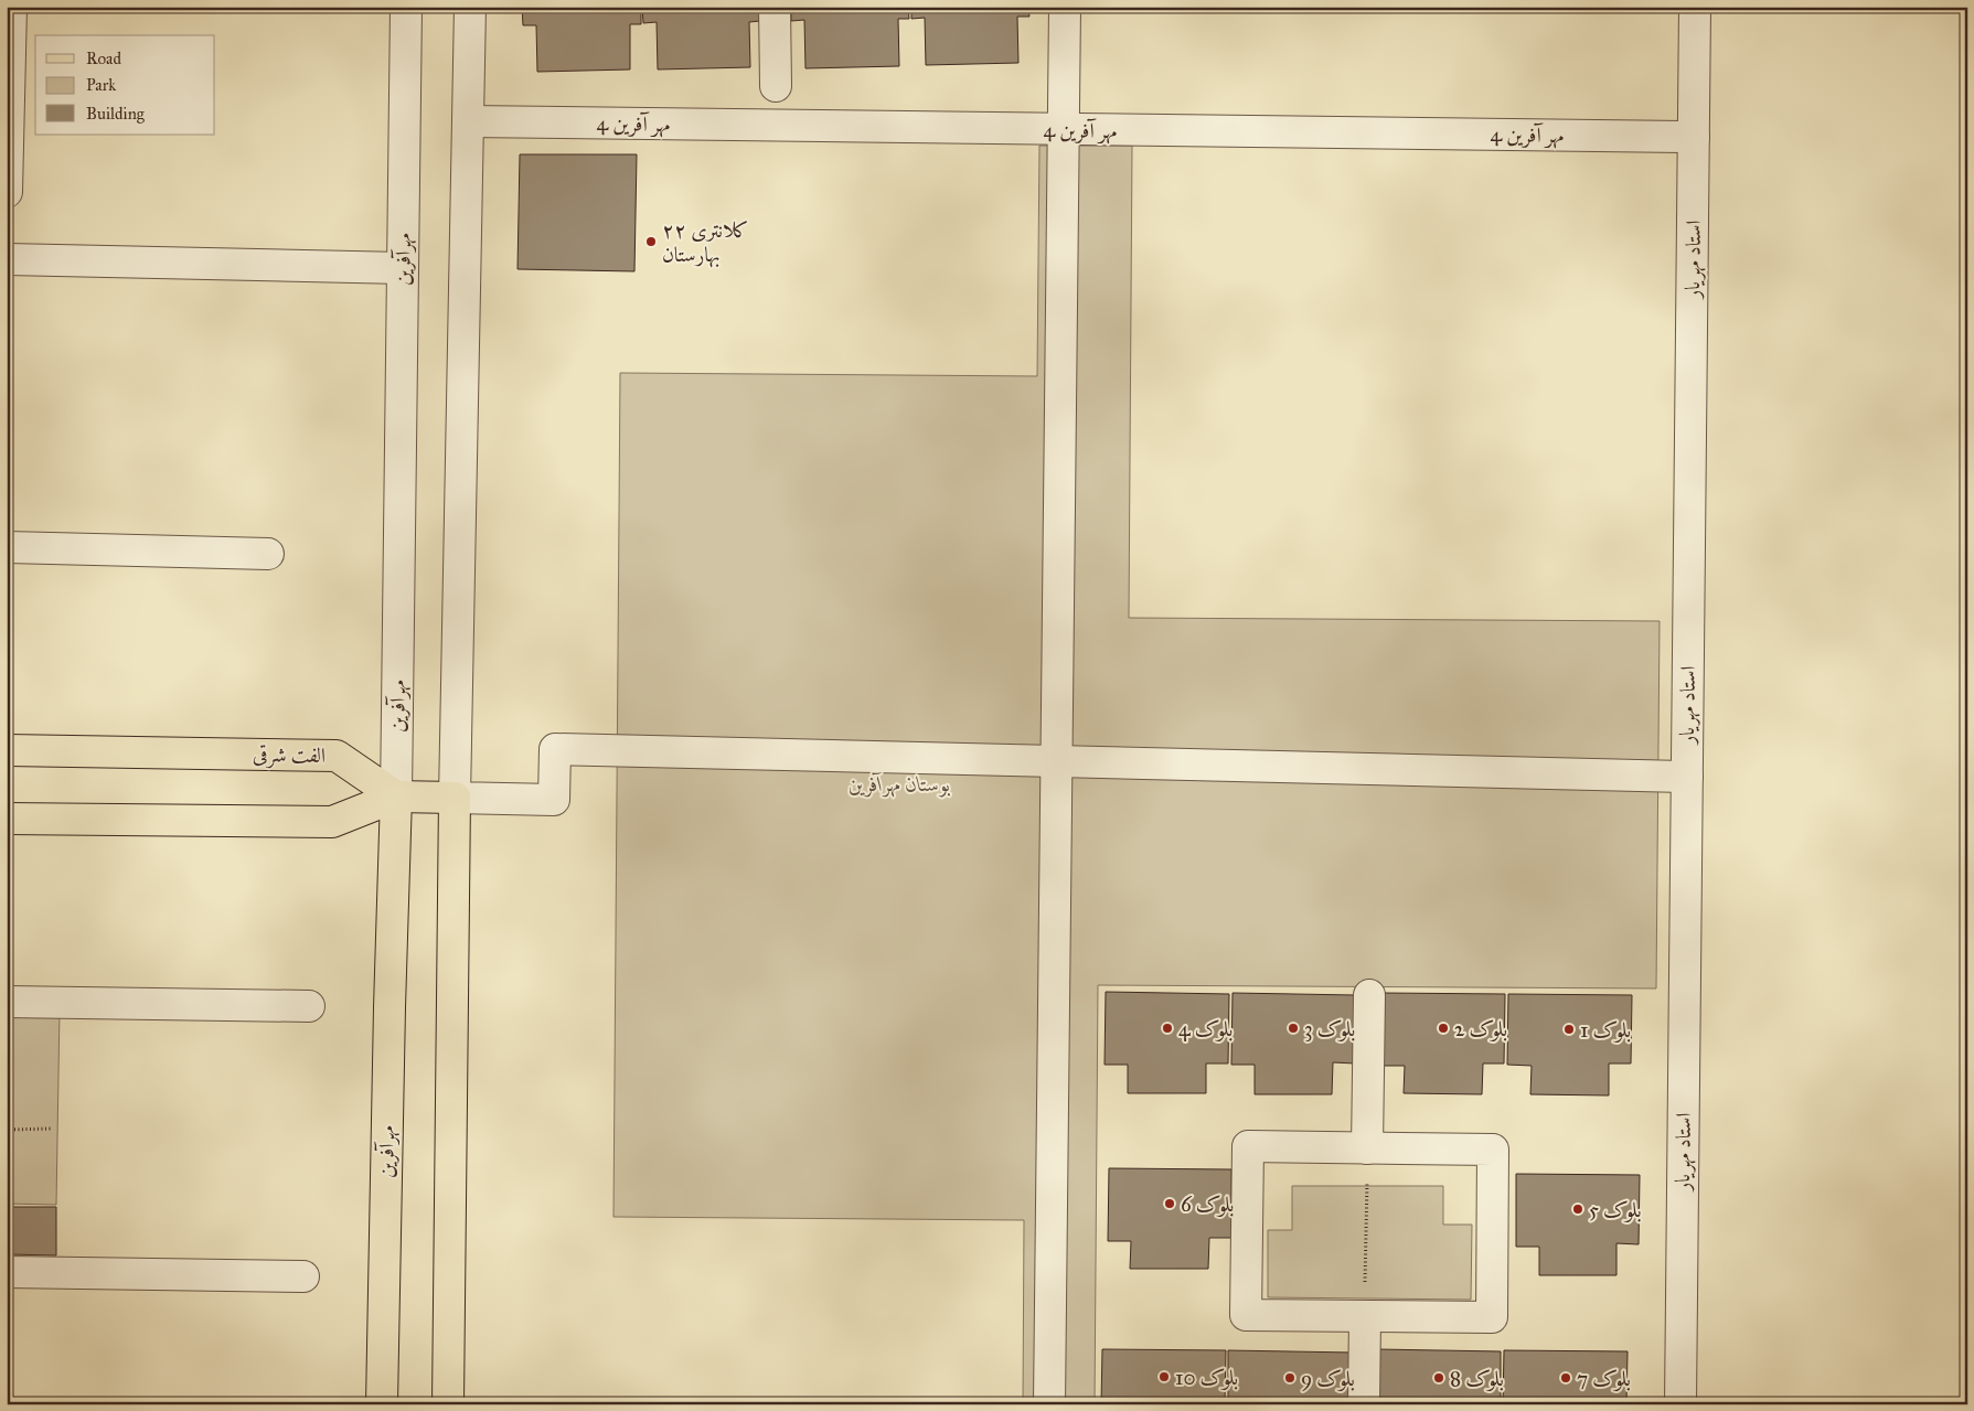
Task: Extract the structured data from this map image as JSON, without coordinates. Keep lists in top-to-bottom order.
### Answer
{
  "streets": {
    "main road": ["مهرآفرین", "الفت شرقی"],
    "street": ["مهر آفرین 4", "استاد مهریار"]
  },
  "crossings": [
    ["مهر آفرین 4", "استاد مهریار"],
    ["مهرآفرین", "الفت شرقی"]
  ],
  "parks": ["بوستان مهرآفرین"],
  "places": [
    "کلانتری ۲۲ بهارستان",
    "بلوک 4",
    "بلوک 3",
    "بلوک 2",
    "بلوک 1",
    "بلوک 6",
    "بلوک 5",
    "بلوک 10",
    "بلوک 9",
    "بلوک 8",
    "بلوک 7"
  ],
  "legend": ["Road", "Park", "Building"]
}
